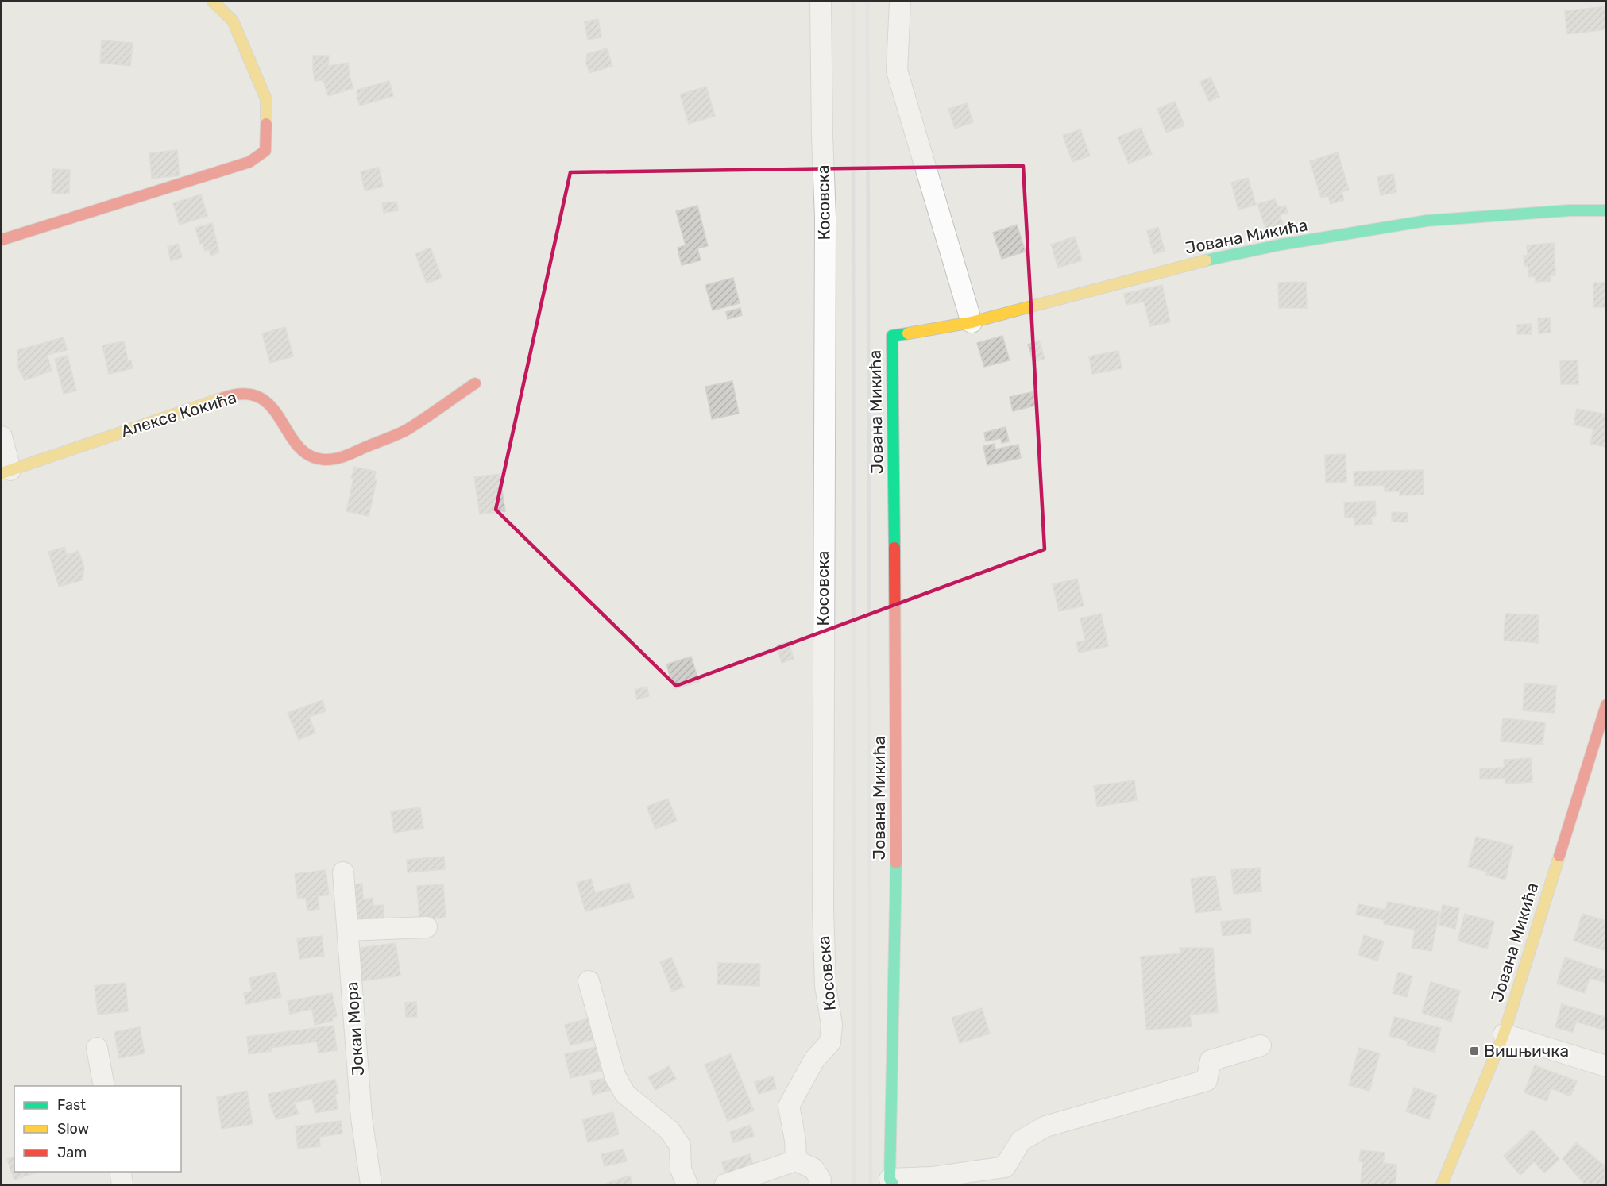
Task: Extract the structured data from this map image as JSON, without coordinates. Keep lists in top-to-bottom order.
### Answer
{
  "streets": {
    "street": [
      "Косовска",
      "Јована Микића",
      "Алексе Кокића",
      "Јокаи Мора"
    ]
  },
  "places": {
    "transit": ["Вишњичка"]
  },
  "legend": ["Fast", "Slow", "Jam"]
}
